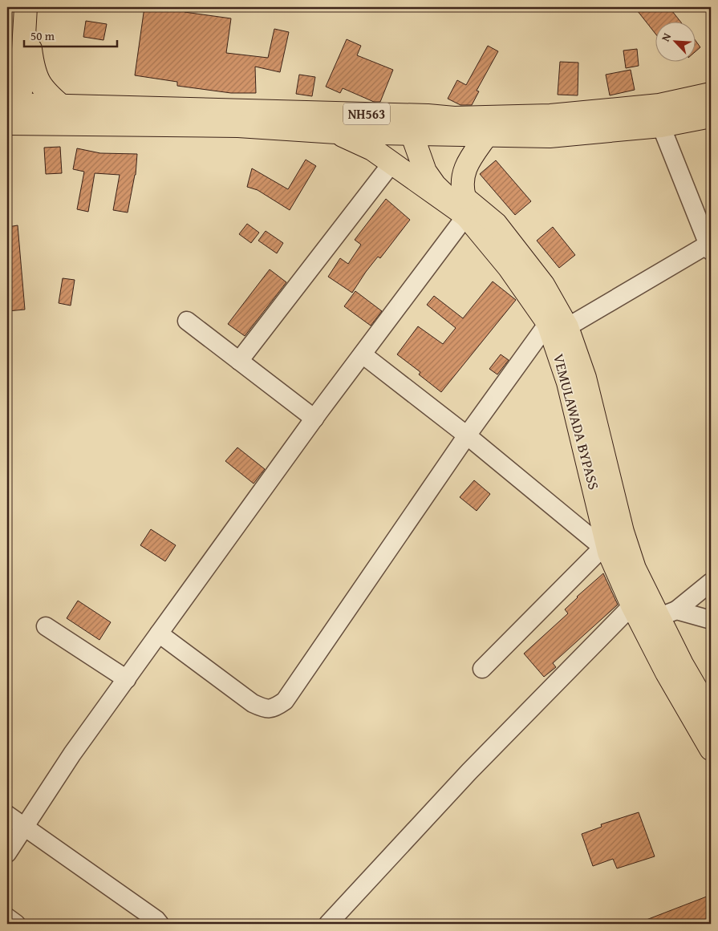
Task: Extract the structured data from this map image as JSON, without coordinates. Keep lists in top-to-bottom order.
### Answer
{
  "streets": {
    "main road": ["NH563", "VEMULAWADA BYPASS"]
  },
  "crossings": [
    ["NH563", "VEMULAWADA BYPASS"]
  ],
  "scale_bar": "50 m",
  "north": "top left"
}
